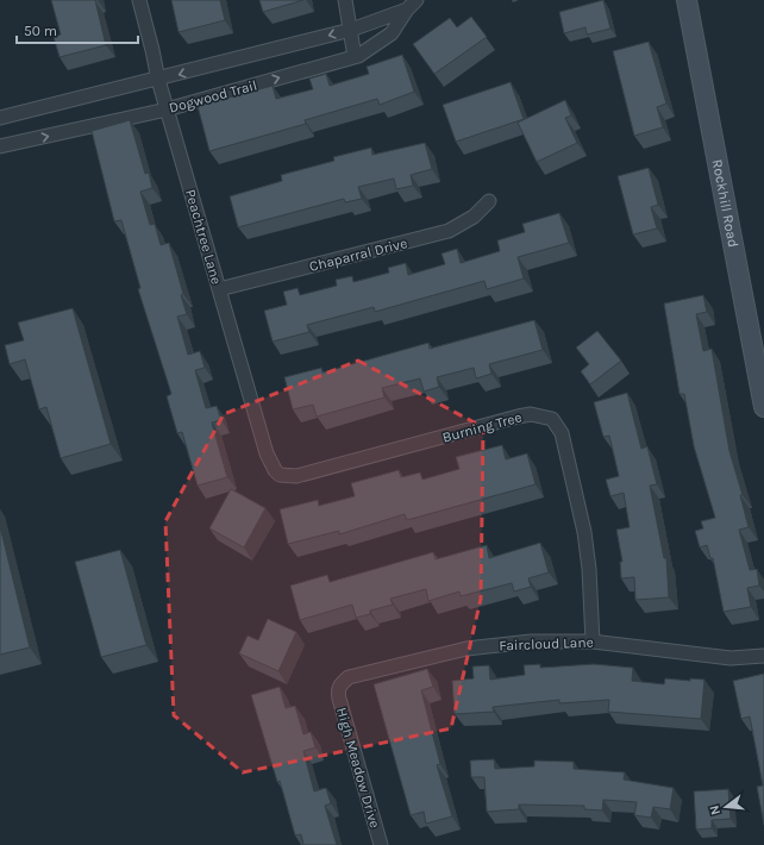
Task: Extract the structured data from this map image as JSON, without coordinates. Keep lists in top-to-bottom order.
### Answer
{
  "streets": {
    "street": [
      "Dogwood Trail",
      "Rockhill Road",
      "Peachtree Lane",
      "Chaparral Drive",
      "Burning Tree",
      "Faircloud Lane",
      "High Meadow Drive"
    ]
  },
  "crossings": [
    ["Dogwood Trail", "Peachtree Lane"],
    ["Peachtree Lane", "Chaparral Drive"],
    ["Peachtree Lane", "Burning Tree"],
    ["Burning Tree", "Faircloud Lane"],
    ["Faircloud Lane", "High Meadow Drive"]
  ],
  "scale_bar": "50 m",
  "north": "left"
}
